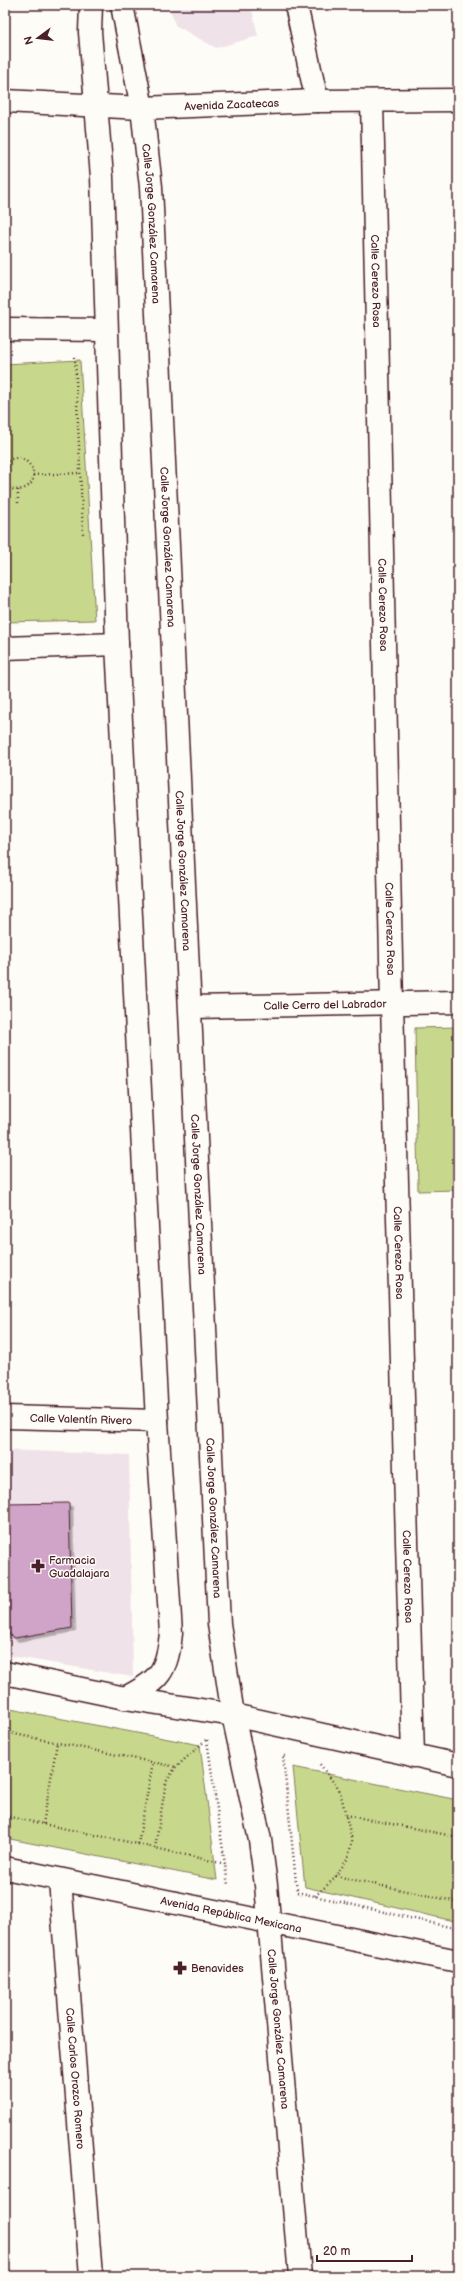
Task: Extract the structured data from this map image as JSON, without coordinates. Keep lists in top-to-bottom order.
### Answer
{
  "streets": {
    "street": [
      "Avenida Zacatecas",
      "Calle Jorge González Camarena",
      "Calle Cerezo Rosa",
      "Calle Cerro del Labrador",
      "Calle Valentín Rivero",
      "Avenida República Mexicana",
      "Calle Carlos Orozco Romero"
    ]
  },
  "crossings": [
    ["Avenida Zacatecas", "Calle Jorge González Camarena"],
    ["Avenida Zacatecas", "Calle Cerezo Rosa"],
    ["Calle Jorge González Camarena", "Calle Cerro del Labrador"],
    ["Calle Jorge González Camarena", "Avenida República Mexicana"],
    ["Calle Cerezo Rosa", "Calle Cerro del Labrador"],
    ["Avenida República Mexicana", "Calle Carlos Orozco Romero"]
  ],
  "places": {
    "pharmacy": ["Farmacia Guadalajara", "Benavides"]
  },
  "scale_bar": "20 m",
  "north": "left"
}
